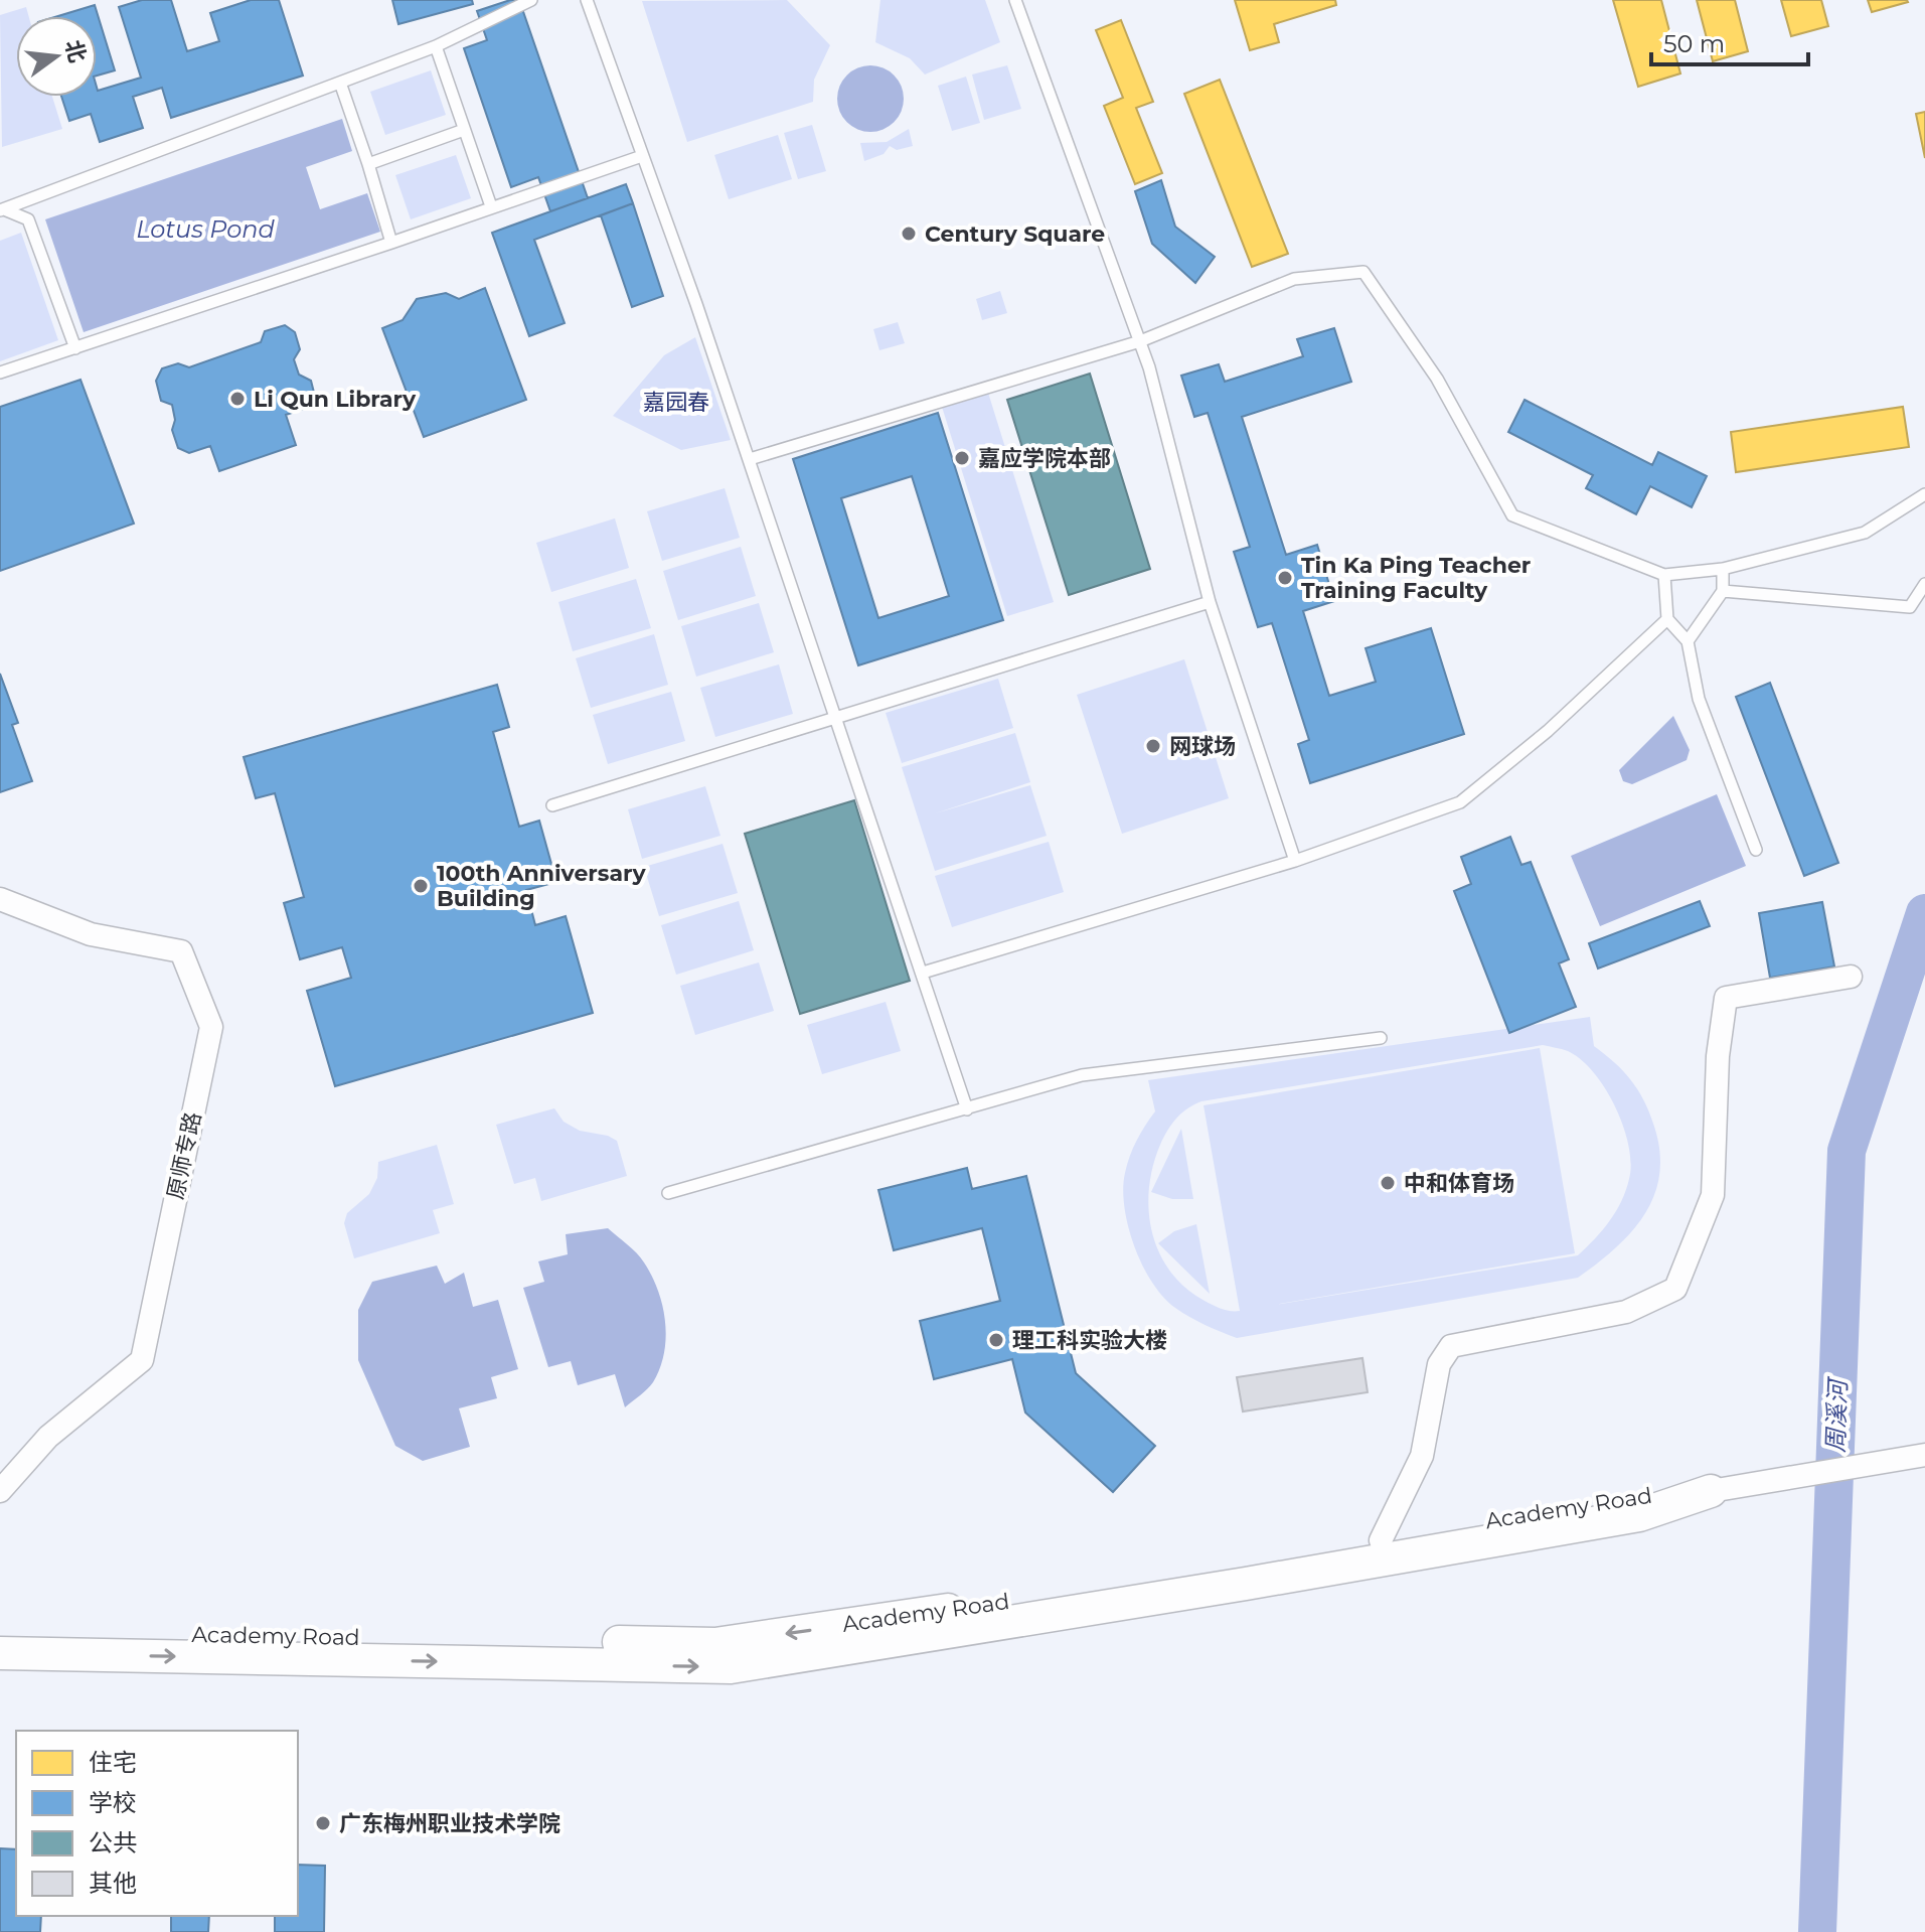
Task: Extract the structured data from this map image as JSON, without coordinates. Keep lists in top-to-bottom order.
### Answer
{
  "streets": {
    "street": ["原师专路", "Academy Road"]
  },
  "water": ["Lotus Pond", "周溪河"],
  "parks": ["嘉园春"],
  "places": [
    "Century Square",
    "Li Qun Library",
    "嘉应学院本部",
    "Tin Ka Ping Teacher Training Faculty",
    "网球场",
    "100th Anniversary Building",
    "中和体育场",
    "理工科实验大楼",
    "广东梅州职业技术学院"
  ],
  "legend": [
    "住宅",
    "学校",
    "公共",
    "其他"
  ],
  "scale_bar": "50 m",
  "north": "right"
}
